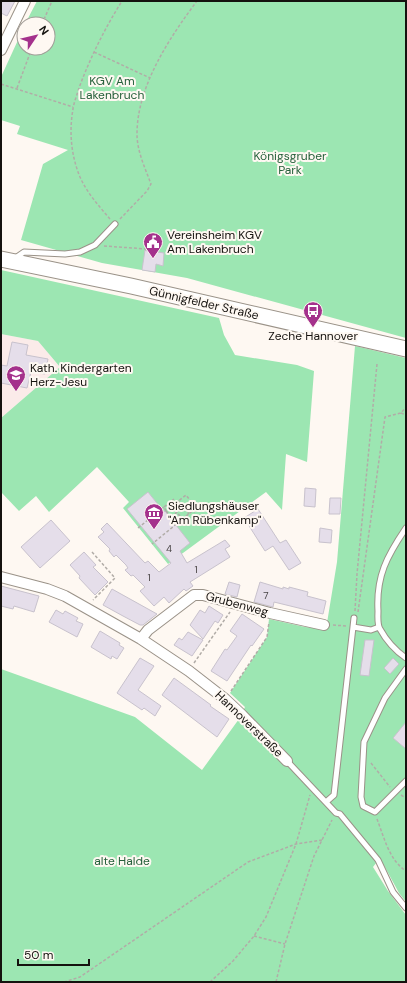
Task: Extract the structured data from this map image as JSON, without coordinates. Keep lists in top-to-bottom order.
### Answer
{
  "streets": {
    "street": ["Günnigfelder Straße", "Grubenweg", "Hannoverstraße"]
  },
  "crossings": [
    ["Grubenweg", "Hannoverstraße"]
  ],
  "parks": ["KGV Am Lakenbruch", "Königsgruber Park", "alte Halde"],
  "places": {
    "public building": ["Vereinsheim KGV Am Lakenbruch"],
    "bus stop": ["Zeche Hannover"],
    "school or university": ["Kath. Kindergarten Herz-Jesu"],
    "museum": ["Siedlungshäuser \"Am Rübenkamp\""]
  },
  "house_numbers": [
    "4",
    "1",
    "1",
    "7"
  ],
  "scale_bar": "50 m",
  "north": "top right"
}
